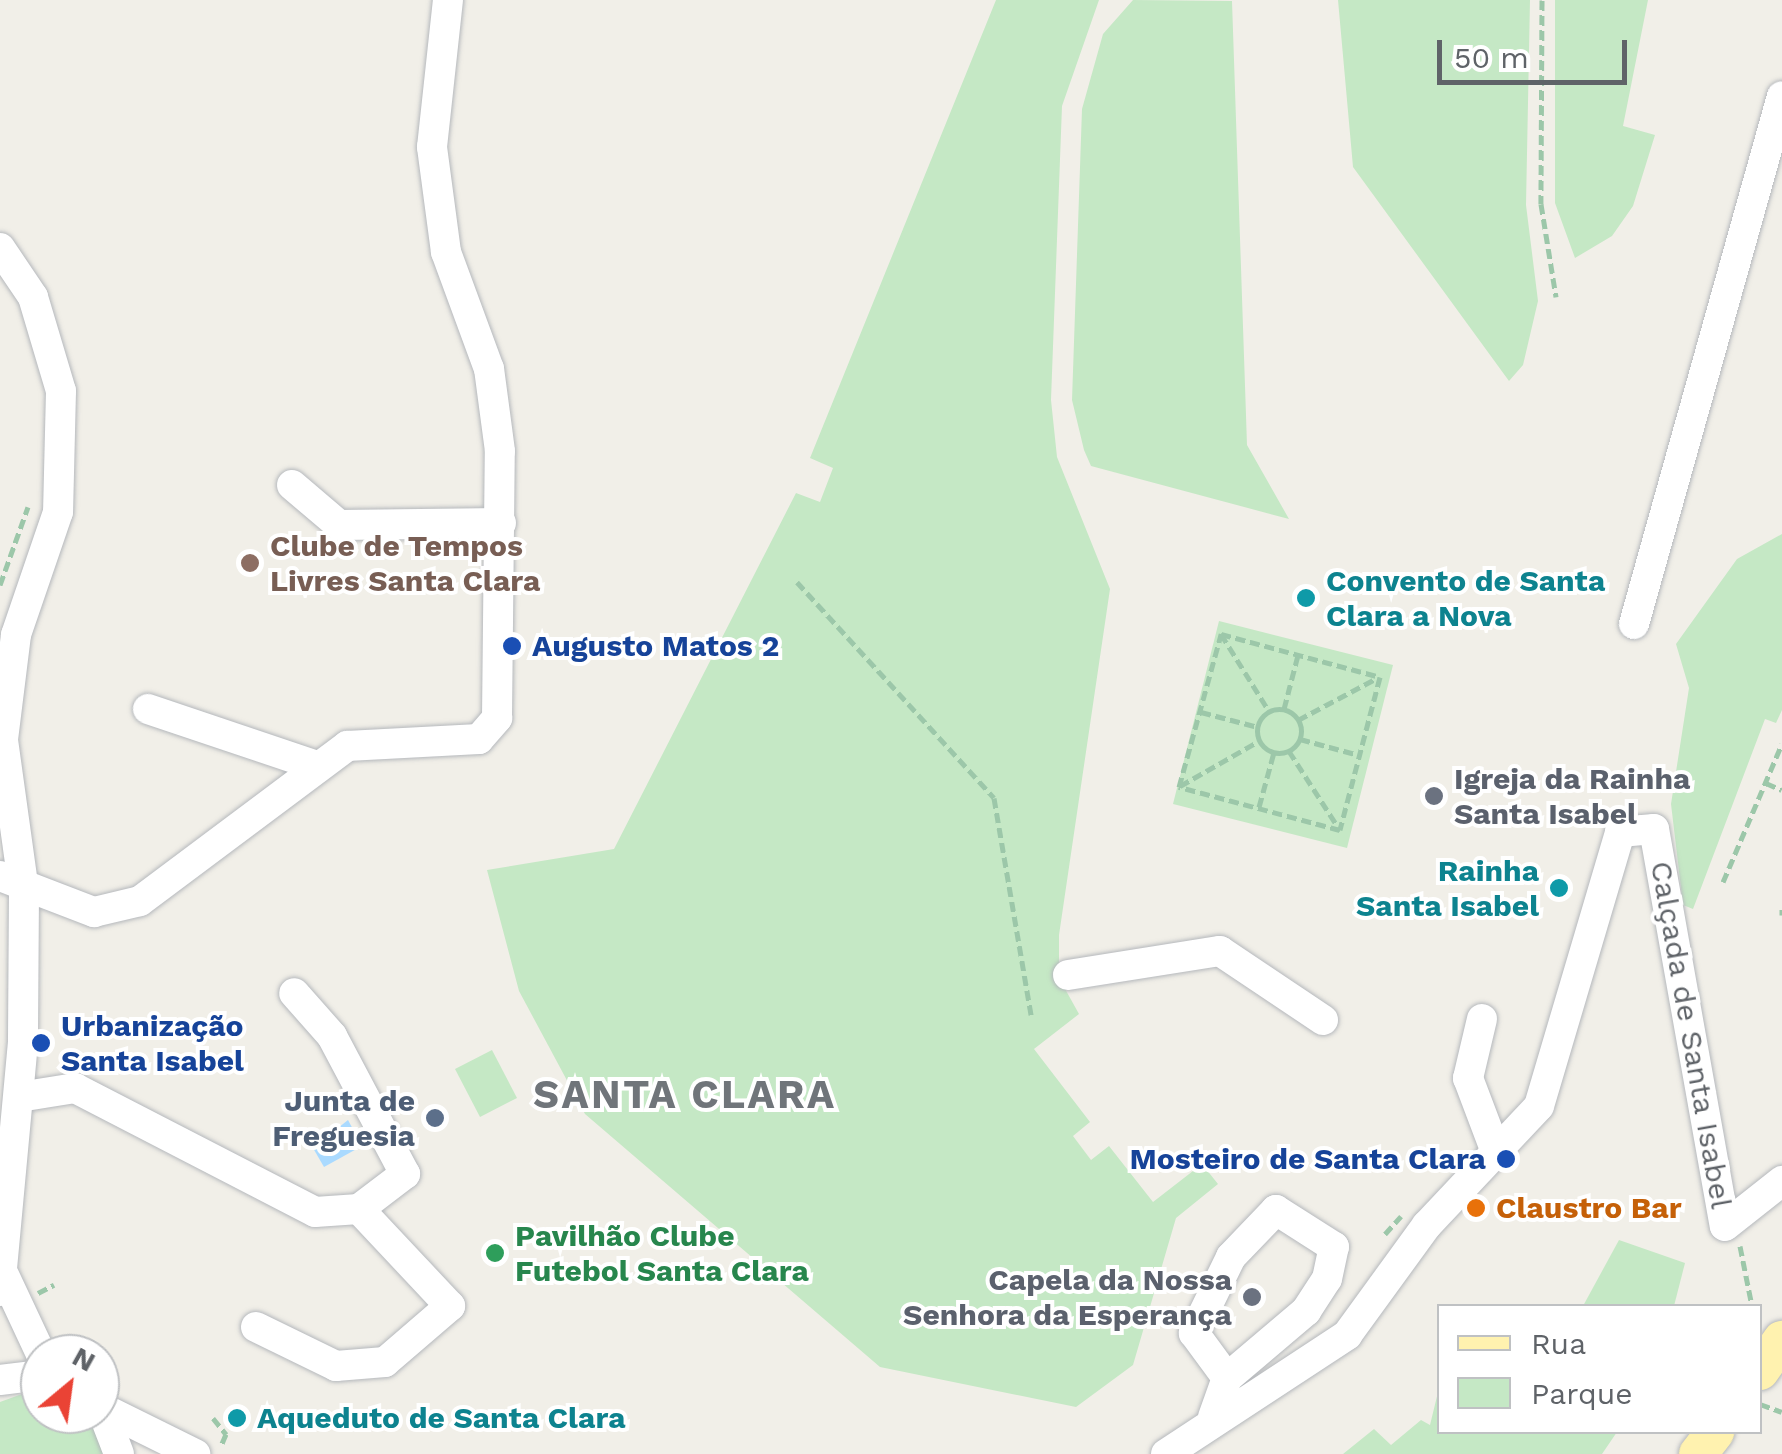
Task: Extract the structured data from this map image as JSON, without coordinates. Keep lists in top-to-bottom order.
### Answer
{
  "streets": {
    "street": ["Calçada de Santa Isabel"]
  },
  "districts": ["SANTA CLARA"],
  "places": [
    "Clube de Tempos Livres Santa Clara",
    "Convento de Santa Clara a Nova",
    "Augusto Matos 2",
    "Igreja da Rainha Santa Isabel",
    "Rainha Santa Isabel",
    "Urbanização Santa Isabel",
    "Junta de Freguesia",
    "Mosteiro de Santa Clara",
    "Claustro Bar",
    "Pavilhão Clube Futebol Santa Clara",
    "Capela da Nossa Senhora da Esperança",
    "Aqueduto de Santa Clara"
  ],
  "legend": ["Rua", "Parque"],
  "scale_bar": "50 m",
  "north": "top right"
}
